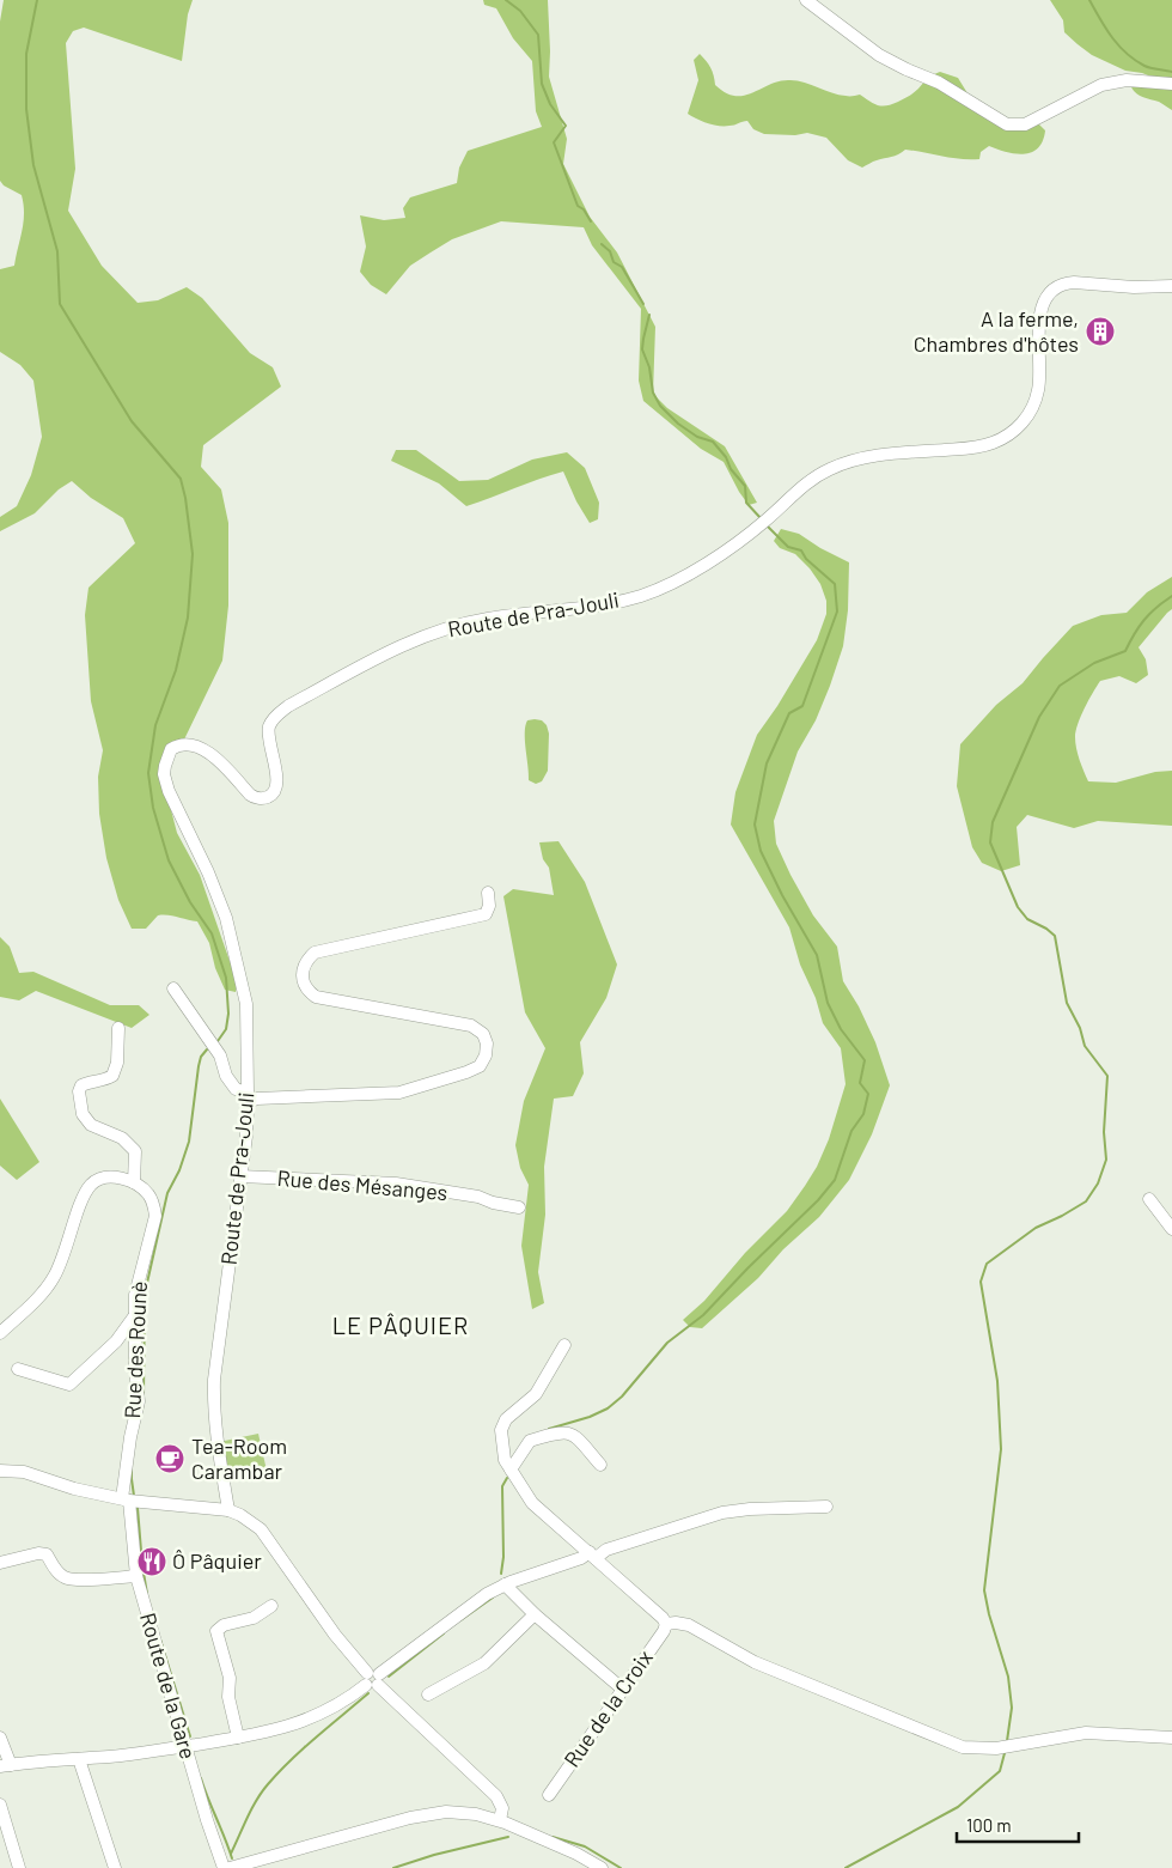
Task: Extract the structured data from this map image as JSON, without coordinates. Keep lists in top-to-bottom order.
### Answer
{
  "streets": {
    "street": [
      "Route de Pra-Jouli",
      "Rue des Mésanges",
      "Rue des Rounè",
      "Route de la Gare",
      "Rue de la Croix"
    ]
  },
  "crossings": [
    ["Route de Pra-Jouli", "Rue des Mésanges"],
    ["Rue des Rounè", "Route de la Gare"]
  ],
  "districts": ["LE PÂQUIER"],
  "places": {
    "building": ["A la ferme, Chambres d'hôtes"],
    "cafe": ["Tea-Room Carambar"],
    "restaurant": ["Ô Pâquier"]
  },
  "scale_bar": "100 m"
}
